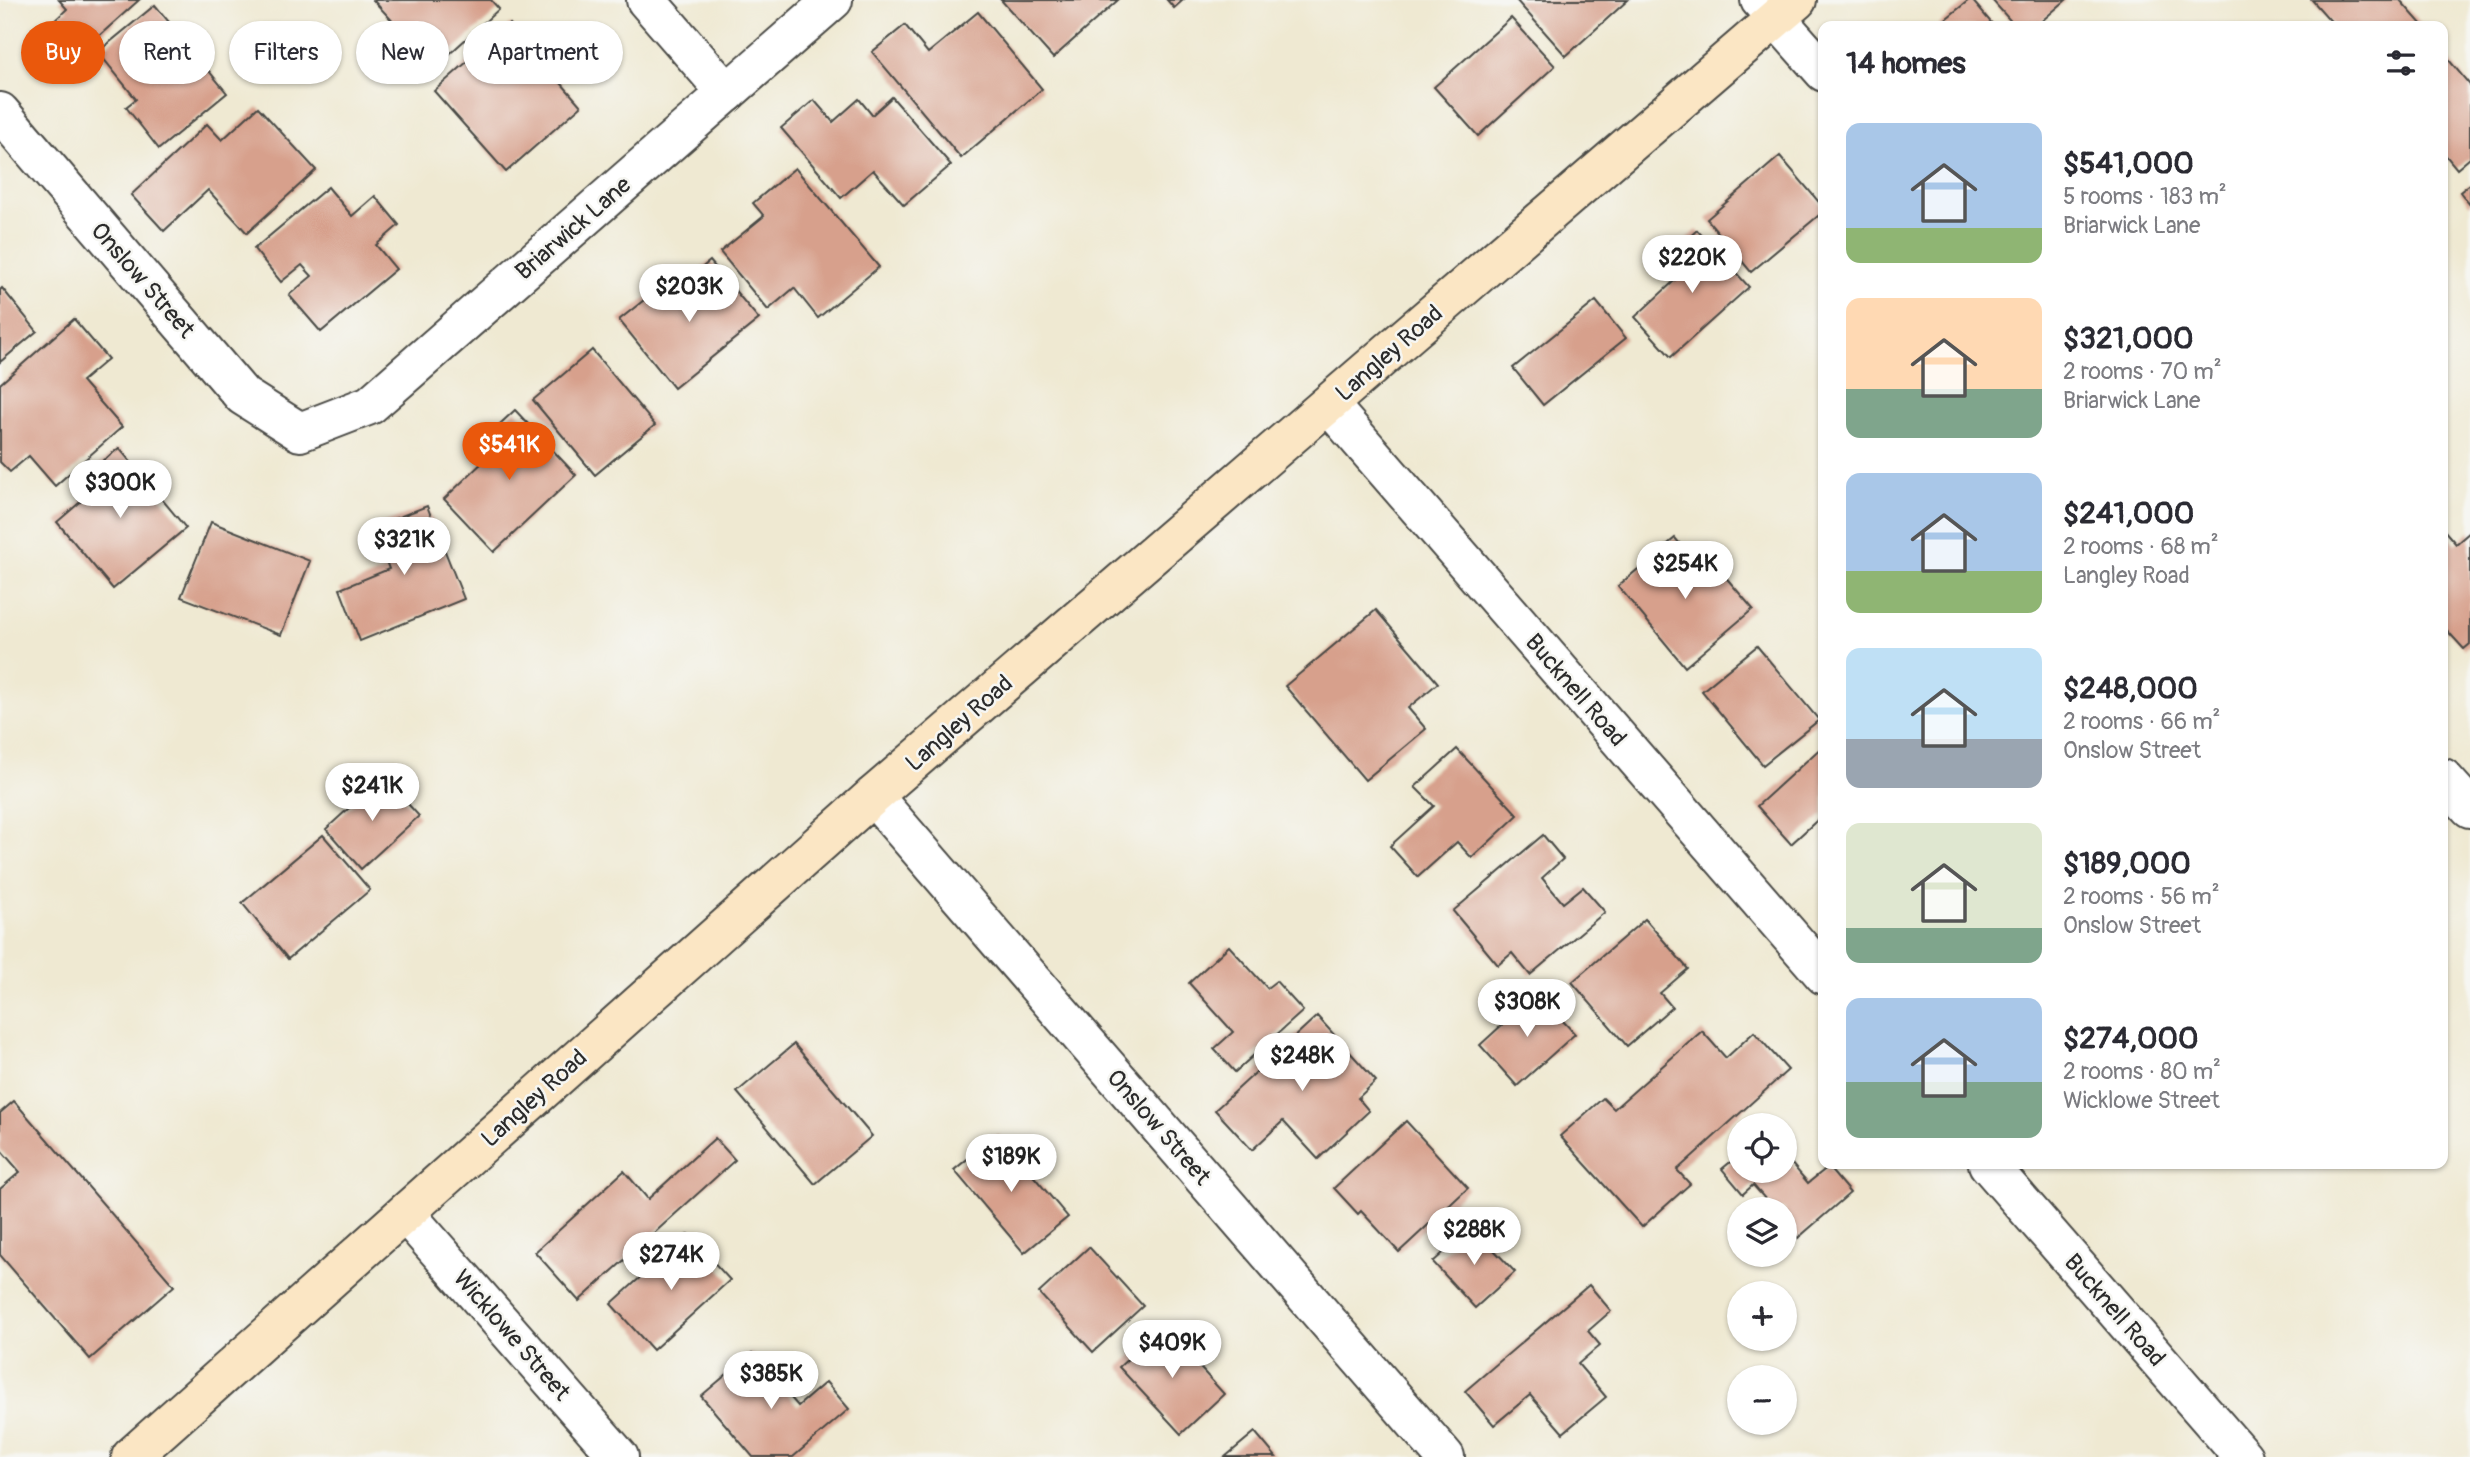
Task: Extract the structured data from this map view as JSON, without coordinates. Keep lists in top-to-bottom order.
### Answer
{
  "streets": {
    "street": [
      "Briarwick Lane",
      "Onslow Street",
      "Langley Road",
      "Bucknell Road",
      "Wicklowe Street"
    ]
  },
  "crossings": [
    ["Briarwick Lane", "Onslow Street"],
    ["Onslow Street", "Langley Road"],
    ["Langley Road", "Bucknell Road"],
    ["Langley Road", "Wicklowe Street"]
  ],
  "page": {
    "chip": [
      "Buy",
      "Rent",
      "Filters",
      "New",
      "Apartment"
    ],
    "heading": "14 homes",
    "list": [
      {
        "name": "$541,000",
        "note": "5 rooms · 183 m² · Briarwick Lane"
      },
      {
        "name": "$321,000",
        "note": "2 rooms · 70 m² · Briarwick Lane"
      },
      {
        "name": "$241,000",
        "note": "2 rooms · 68 m² · Langley Road"
      },
      {
        "name": "$248,000",
        "note": "2 rooms · 66 m² · Onslow Street"
      },
      {
        "name": "$189,000",
        "note": "2 rooms · 56 m² · Onslow Street"
      },
      {
        "name": "$274,000",
        "note": "2 rooms · 80 m² · Wicklowe Street"
      }
    ],
    "price": [
      "$220K",
      "$203K",
      "$541K",
      "$300K",
      "$321K",
      "$254K",
      "$241K",
      "$308K",
      "$248K",
      "$189K",
      "$288K",
      "$274K",
      "$409K",
      "$385K"
    ],
    "map_buttons": ["+", "−"]
  }
}
